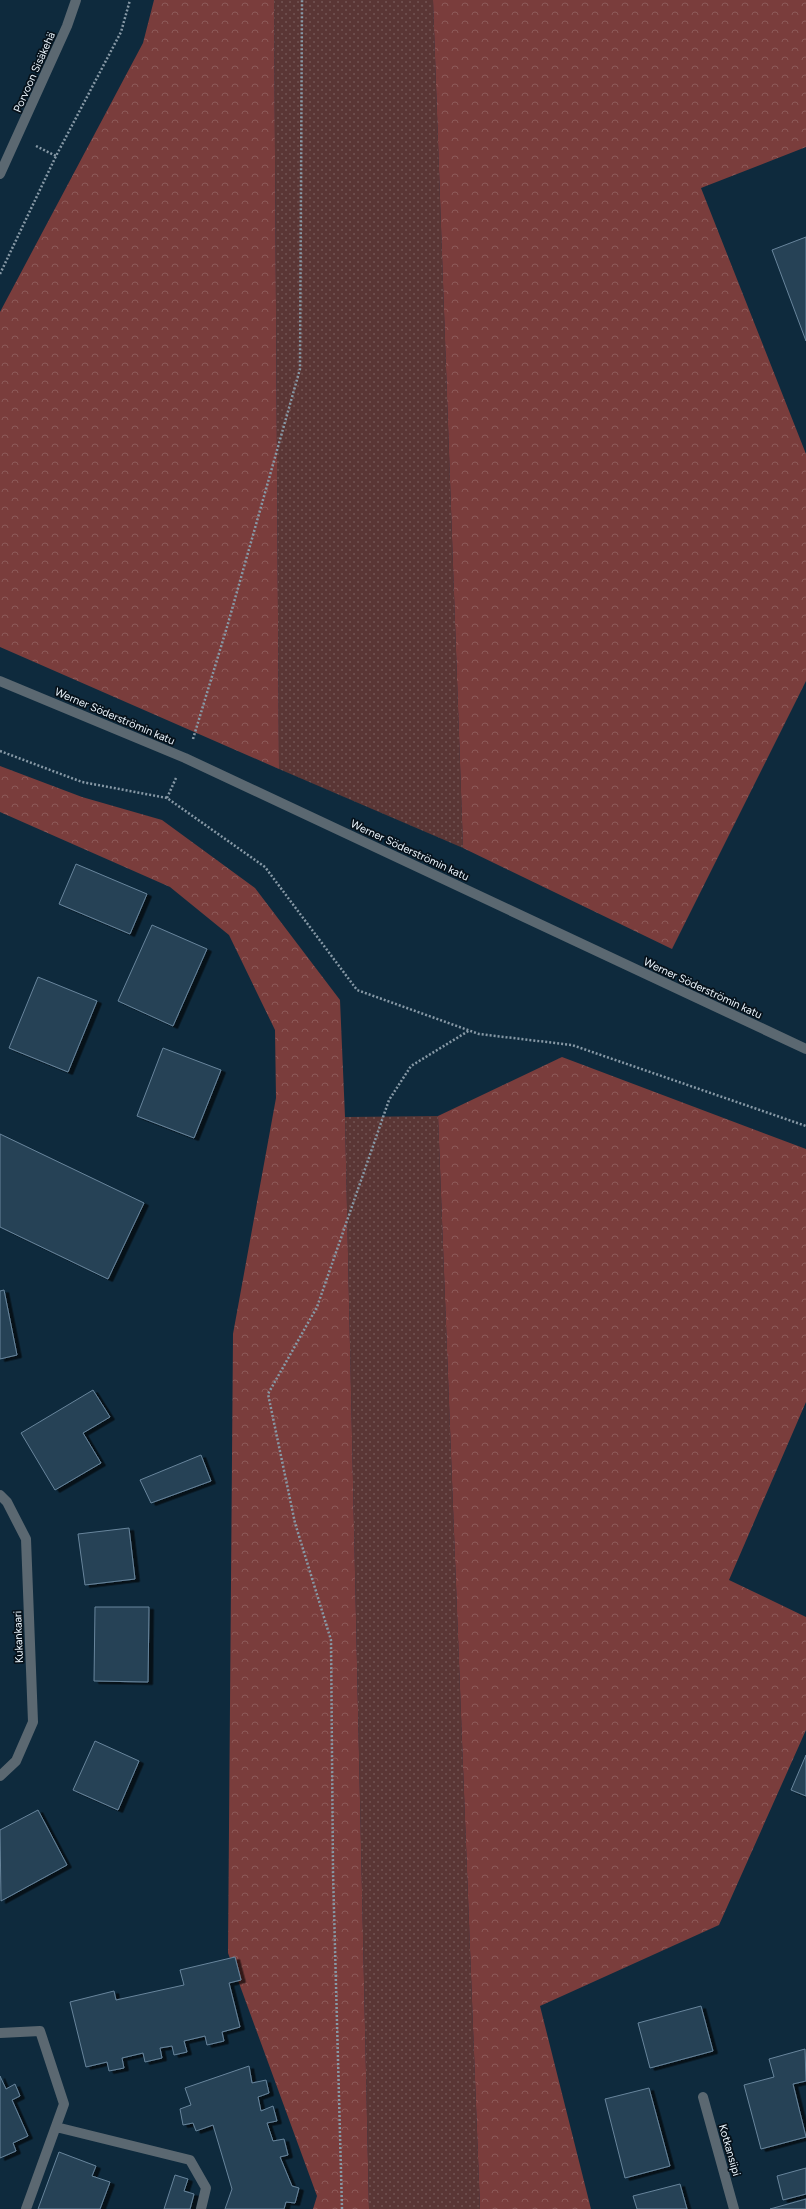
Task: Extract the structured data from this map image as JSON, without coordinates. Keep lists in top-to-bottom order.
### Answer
{
  "streets": {
    "street": [
      "Porvoon Sisäkehä",
      "Werner Söderströmin katu",
      "Kukankaari",
      "Kotkansiipi"
    ]
  }
}
